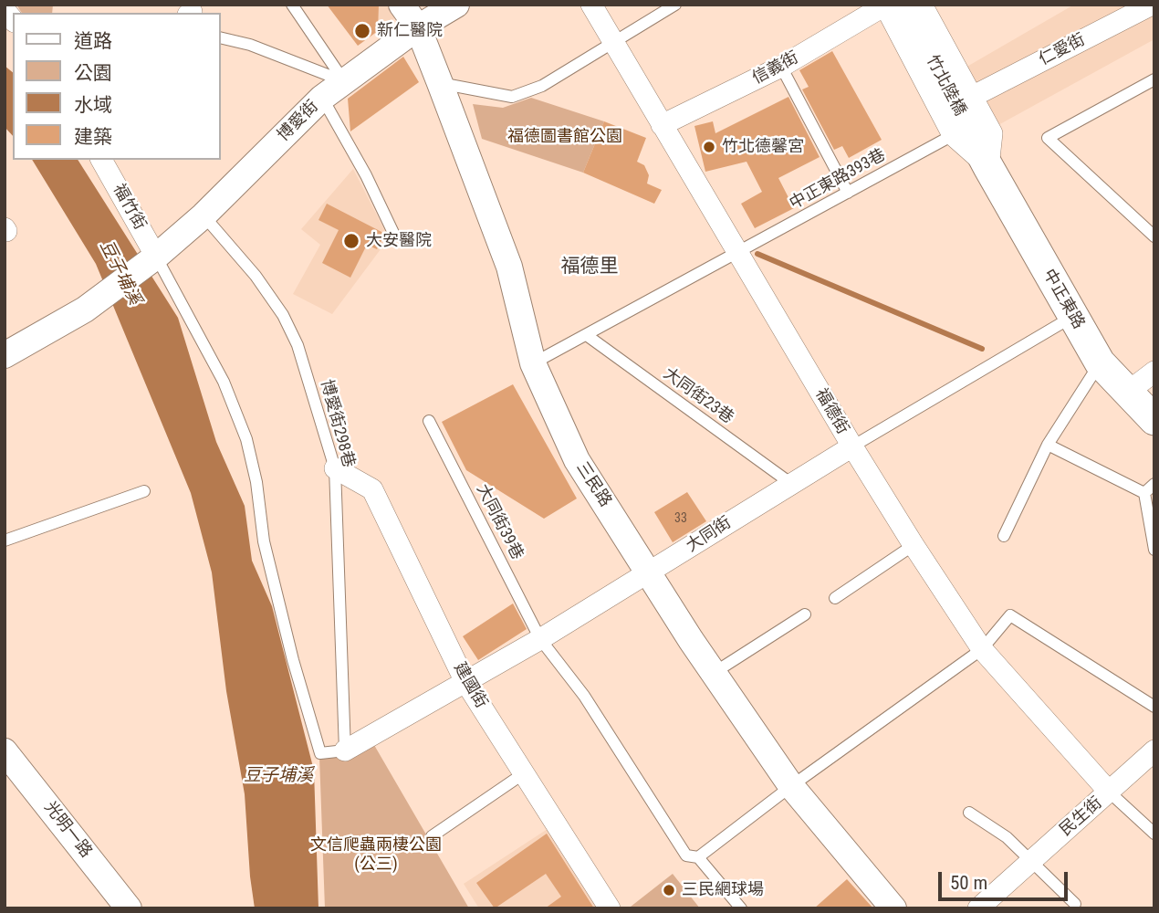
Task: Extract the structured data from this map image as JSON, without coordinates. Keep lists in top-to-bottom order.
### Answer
{
  "streets": {
    "main road": ["竹北陸橋", "中正東路"],
    "street": [
      "仁愛街",
      "信義街",
      "博愛街",
      "福竹街",
      "福德街",
      "三民路",
      "大同街",
      "建國街",
      "民生街",
      "光明一路"
    ],
    "lane": [
      "中正東路393巷",
      "大同街23巷",
      "博愛街298巷",
      "大同街39巷"
    ]
  },
  "crossings": [
    ["信義街", "中正東路"],
    ["信義街", "福德街"],
    ["竹北陸橋", "中正東路"],
    ["博愛街", "福竹街"],
    ["博愛街", "博愛街298巷"],
    ["博愛街", "三民路"],
    ["中正東路393巷", "中正東路"],
    ["中正東路393巷", "大同街23巷"],
    ["中正東路393巷", "福德街"],
    ["中正東路393巷", "三民路"],
    ["中正東路", "大同街"],
    ["大同街23巷", "大同街"],
    ["福德街", "大同街"],
    ["福德街", "民生街"],
    ["博愛街298巷", "大同街"],
    ["博愛街298巷", "建國街"],
    ["三民路", "大同街"],
    ["大同街39巷", "大同街"],
    ["大同街", "建國街"]
  ],
  "districts": ["福德里"],
  "water": ["豆子埔溪"],
  "parks": ["福德圖書館公園", "文信爬蟲兩棲公園 (公三)"],
  "places": [
    "新仁醫院",
    "竹北德馨宮",
    "大安醫院",
    "三民網球場"
  ],
  "house_numbers": ["33"],
  "legend": [
    "道路",
    "公園",
    "水域",
    "建築"
  ],
  "scale_bar": "50 m"
}
